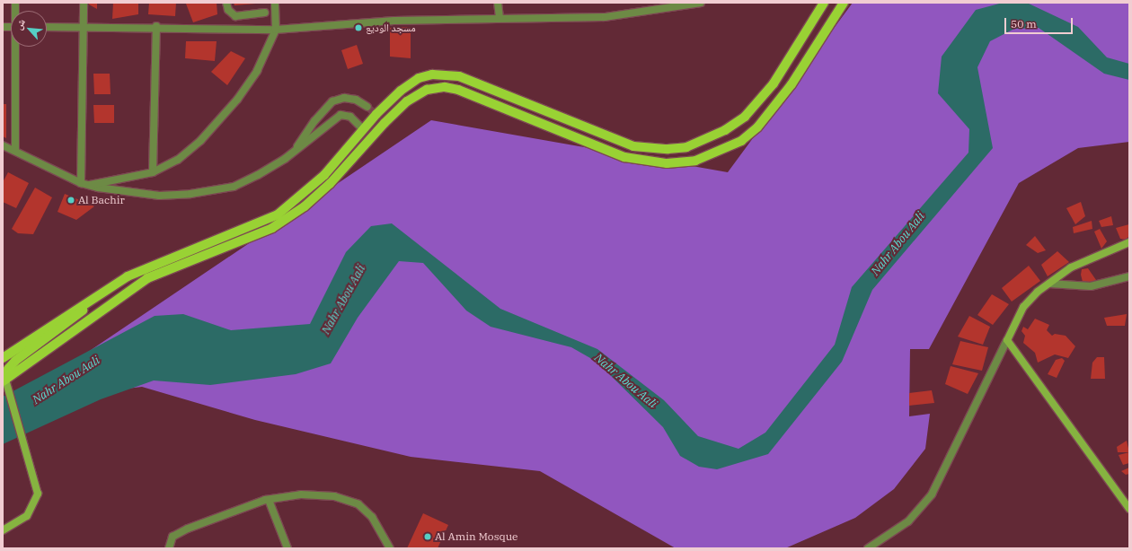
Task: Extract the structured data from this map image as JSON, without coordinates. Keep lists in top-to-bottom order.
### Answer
{
  "water": ["Nahr Abou Aali"],
  "places": ["مسجد الوديع", "Al Bachir", "Al Amin Mosque"],
  "scale_bar": "50 m",
  "north": "top left"
}
